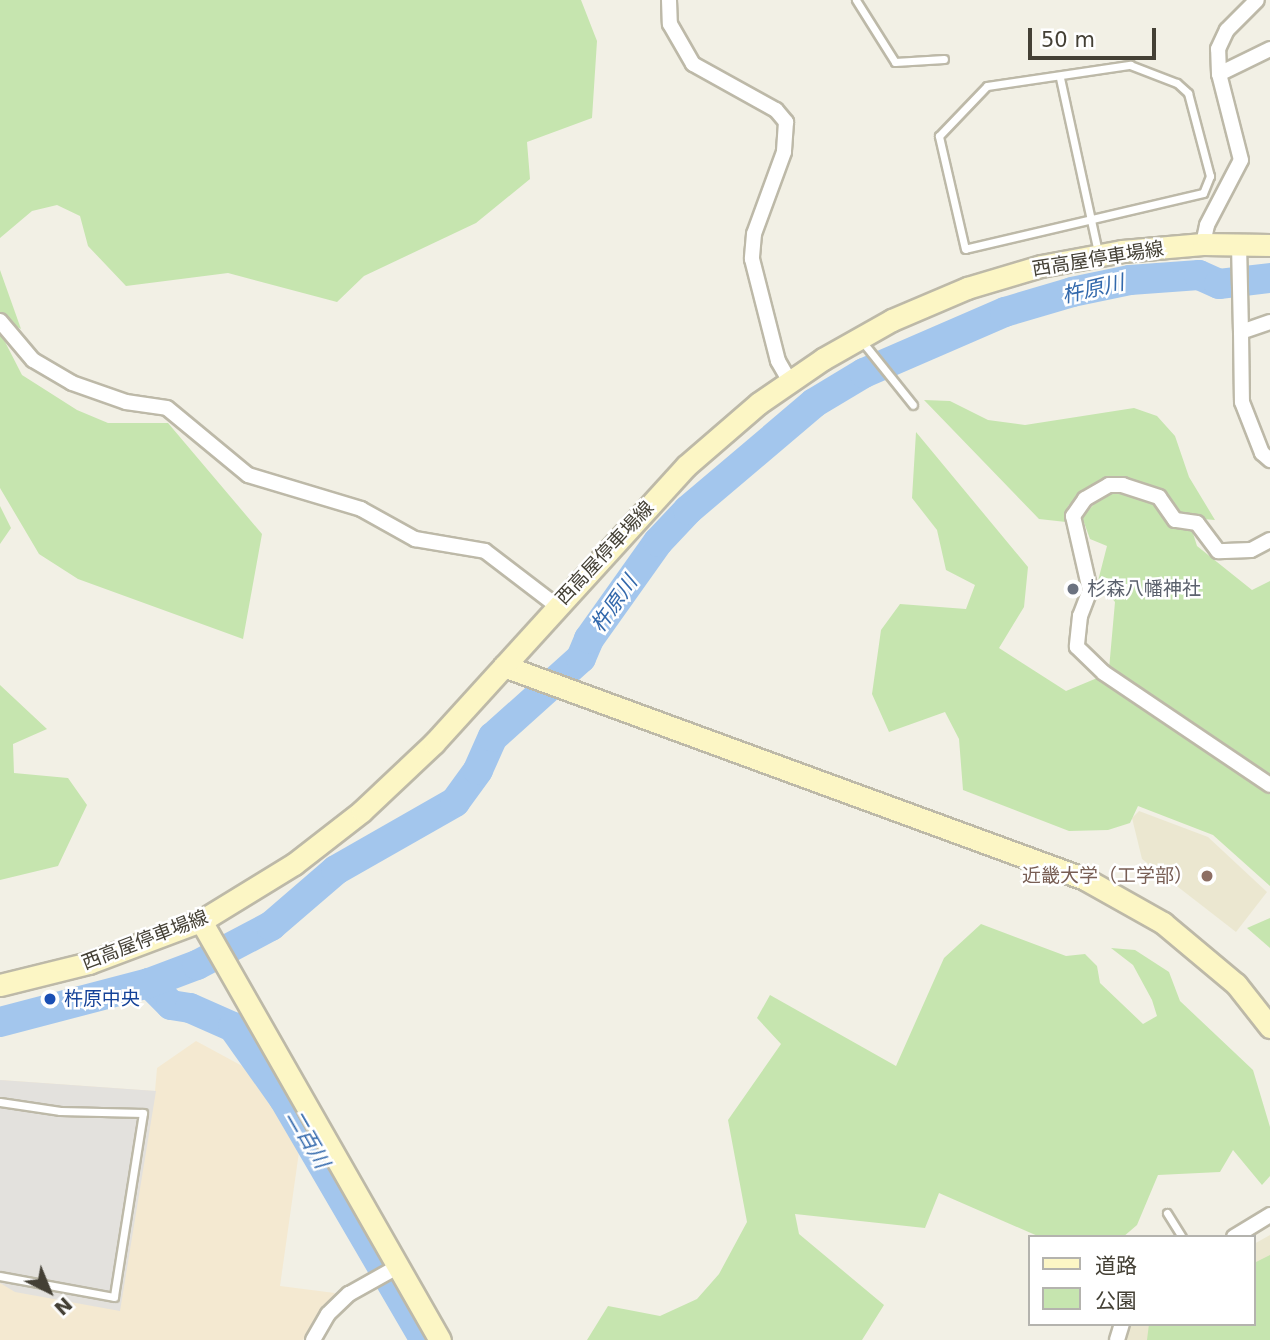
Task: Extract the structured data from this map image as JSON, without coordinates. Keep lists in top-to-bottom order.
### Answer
{
  "streets": {
    "main road": ["西高屋停車場線"]
  },
  "water": ["杵原川", "二百川"],
  "places": ["杉森八幡神社", "近畿大学（工学部）", "杵原中央"],
  "legend": ["道路", "公園"],
  "scale_bar": "50 m",
  "north": "bottom right"
}
